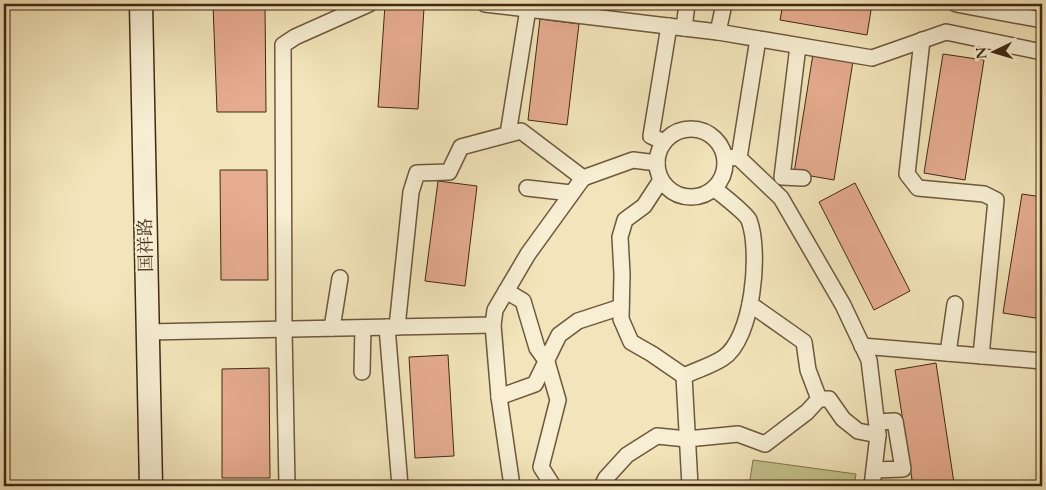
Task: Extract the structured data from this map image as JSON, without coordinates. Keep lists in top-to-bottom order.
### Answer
{
  "streets": {
    "street": ["国祥路"]
  },
  "north": "left"
}
